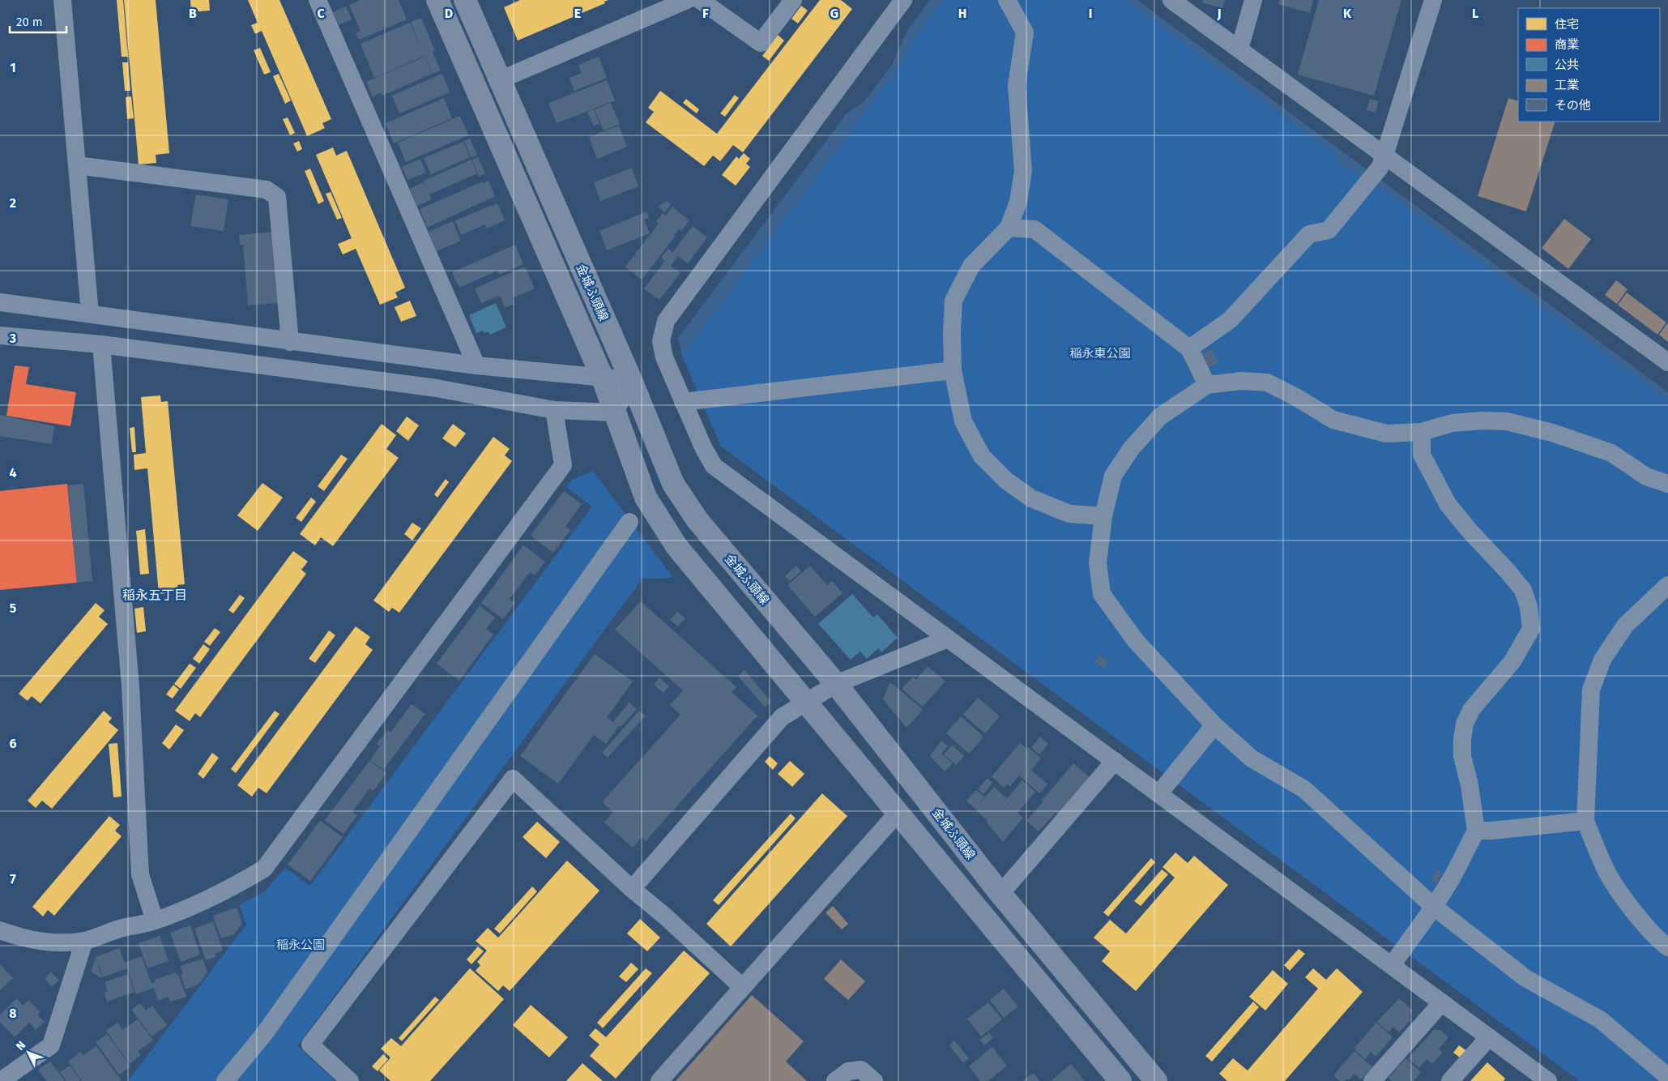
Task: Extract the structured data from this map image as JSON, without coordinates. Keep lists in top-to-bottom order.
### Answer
{
  "streets": {
    "main road": ["金城ふ頭線"]
  },
  "districts": ["稲永五丁目"],
  "parks": ["稲永東公園", "稲永公園"],
  "legend": [
    "住宅",
    "商業",
    "公共",
    "工業",
    "その他"
  ],
  "scale_bar": "20 m",
  "north": "top left",
  "grid": {
    "columns": [
      "B",
      "C",
      "D",
      "E",
      "F",
      "G",
      "H",
      "I",
      "J",
      "K",
      "L"
    ],
    "rows": [
      "1",
      "2",
      "3",
      "4",
      "5",
      "6",
      "7",
      "8"
    ]
  }
}
